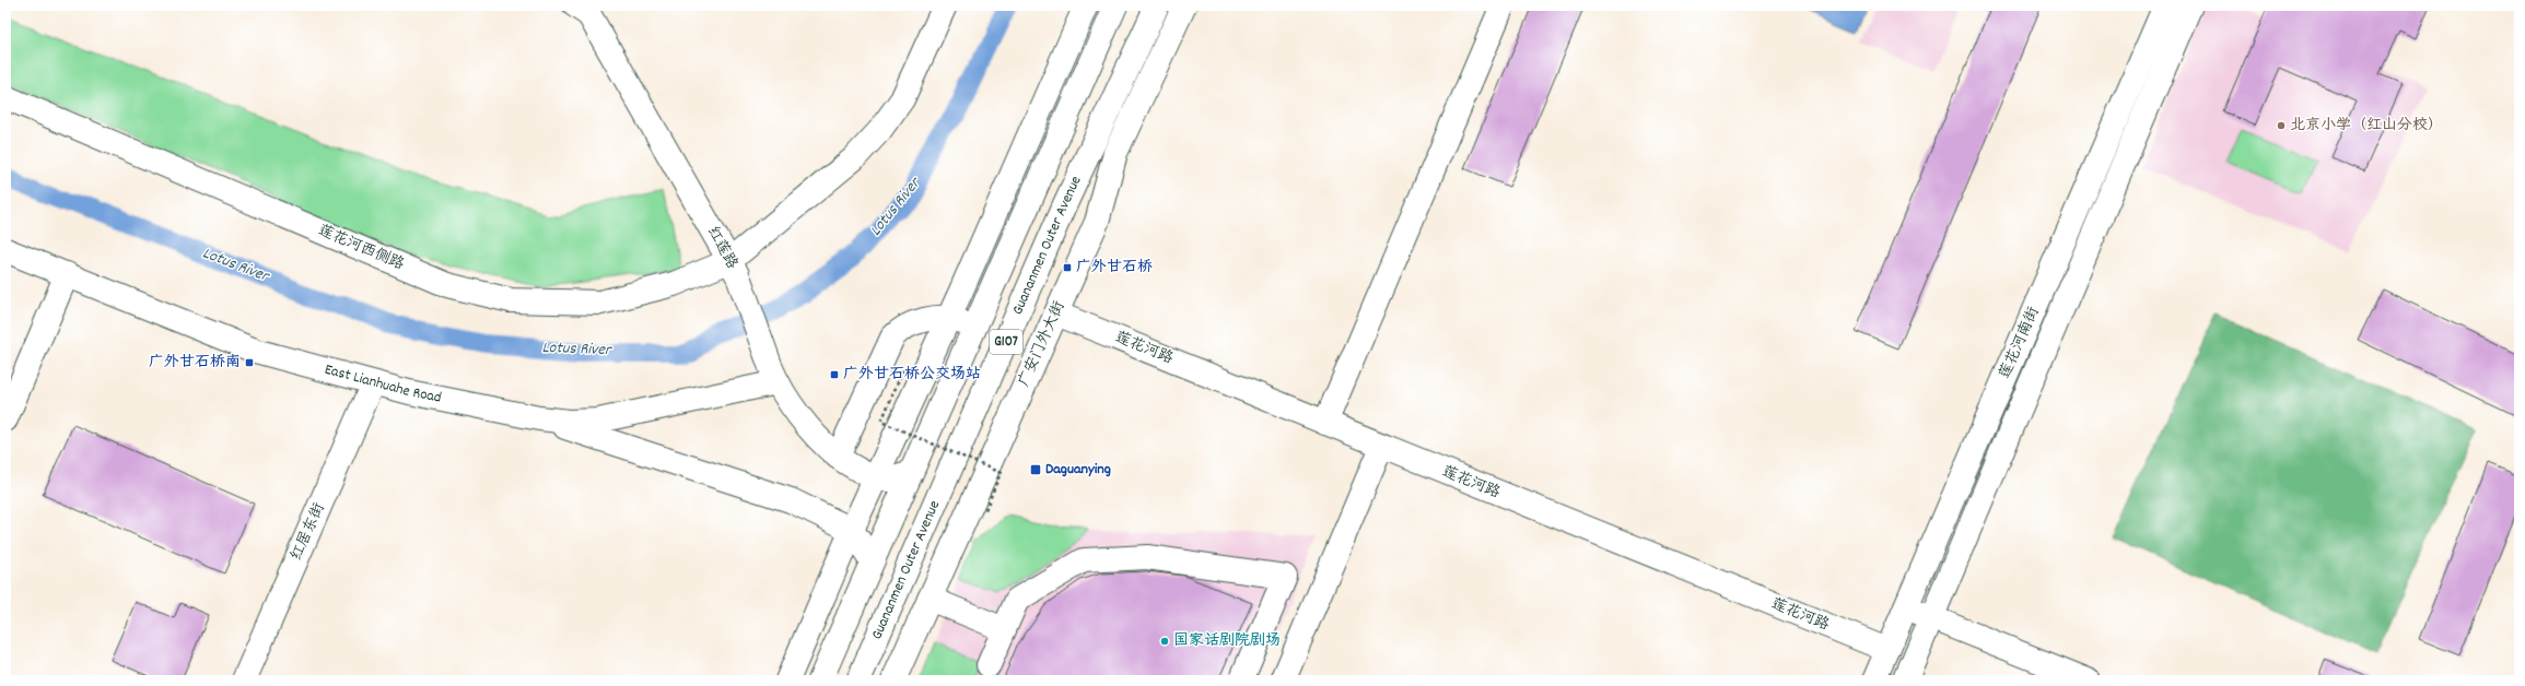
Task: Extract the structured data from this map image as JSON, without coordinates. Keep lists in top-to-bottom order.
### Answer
{
  "streets": {
    "main road": [
      "Guananmen Outer Avenue",
      "莲花河西侧路",
      "红莲路",
      "G107",
      "莲花河南街",
      "广安门外大街",
      "莲花河路",
      "East Lianhuahe Road",
      "红居东街"
    ]
  },
  "crossings": [
    ["莲花河西侧路", "红莲路"],
    ["红莲路", "East Lianhuahe Road"],
    ["莲花河南街", "莲花河路"],
    ["广安门外大街", "莲花河路"],
    ["East Lianhuahe Road", "红居东街"]
  ],
  "water": ["Lotus River"],
  "places": {
    "other": ["北京小学（红山分校）", "国家话剧院剧场"],
    "transit": [
      "广外甘石桥",
      "广外甘石桥南",
      "广外甘石桥公交场站",
      "Daguanying"
    ]
  }
}
